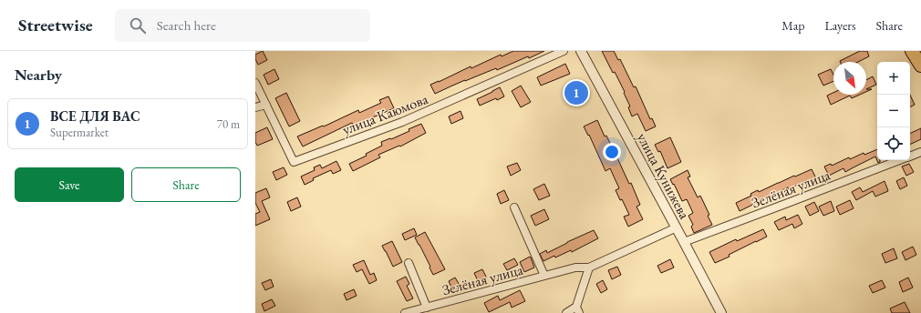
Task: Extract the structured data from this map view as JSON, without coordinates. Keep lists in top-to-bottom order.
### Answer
{
  "streets": {
    "street": ["улица Каюмова", "улица Кунижева", "Зелёная улица"]
  },
  "crossings": [
    ["улица Кунижева", "Зелёная улица"]
  ],
  "north": "bottom right",
  "page": {
    "header": "Streetwise",
    "search": "Search here",
    "nav": ["Map", "Layers", "Share"],
    "heading": "Nearby",
    "map_buttons": ["+", "−"],
    "pins": "1",
    "list": [
      {
        "mark": "1",
        "name": "ВСЕ ДЛЯ ВАС",
        "note": "Supermarket",
        "value": "70 m"
      }
    ],
    "buttons": ["Save", "Share"]
  }
}
